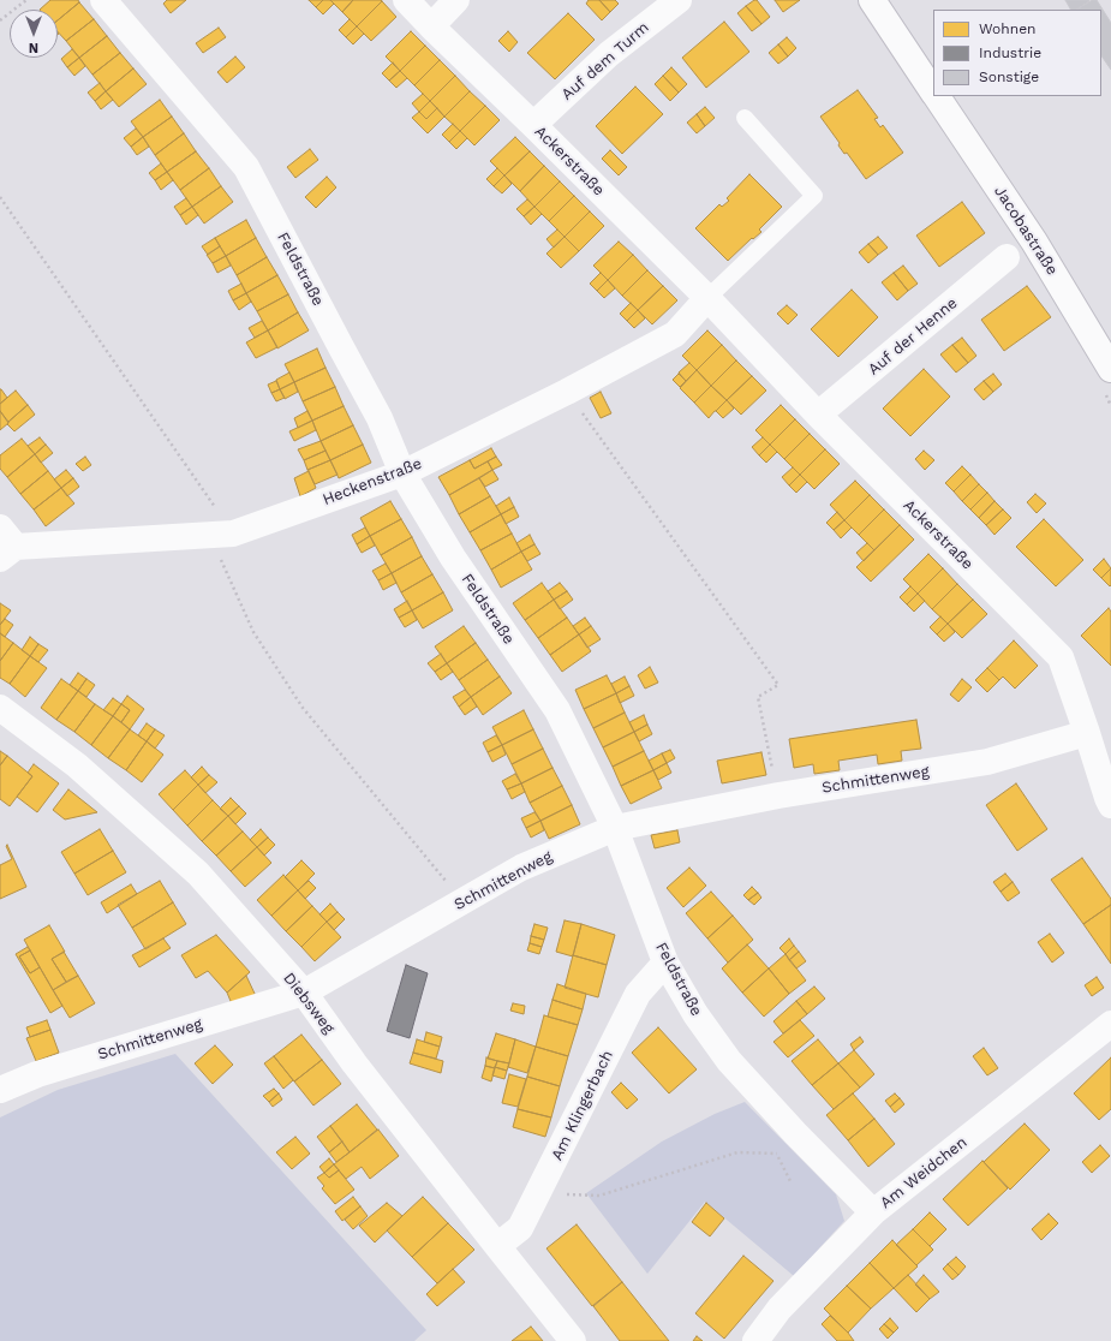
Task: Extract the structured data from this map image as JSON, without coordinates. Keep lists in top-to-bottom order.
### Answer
{
  "streets": {
    "street": [
      "Auf dem Turm",
      "Ackerstraße",
      "Jacobastraße",
      "Feldstraße",
      "Auf der Henne",
      "Heckenstraße",
      "Schmittenweg",
      "Diebsweg",
      "Am Klingerbach",
      "Am Weidchen"
    ]
  },
  "crossings": [
    ["Auf dem Turm", "Ackerstraße"],
    ["Ackerstraße", "Auf der Henne"],
    ["Ackerstraße", "Heckenstraße"],
    ["Ackerstraße", "Schmittenweg"],
    ["Feldstraße", "Heckenstraße"],
    ["Feldstraße", "Schmittenweg"],
    ["Feldstraße", "Am Klingerbach"],
    ["Feldstraße", "Am Weidchen"],
    ["Schmittenweg", "Diebsweg"],
    ["Diebsweg", "Am Klingerbach"]
  ],
  "legend": ["Wohnen", "Industrie", "Sonstige"],
  "north": "bottom"
}
